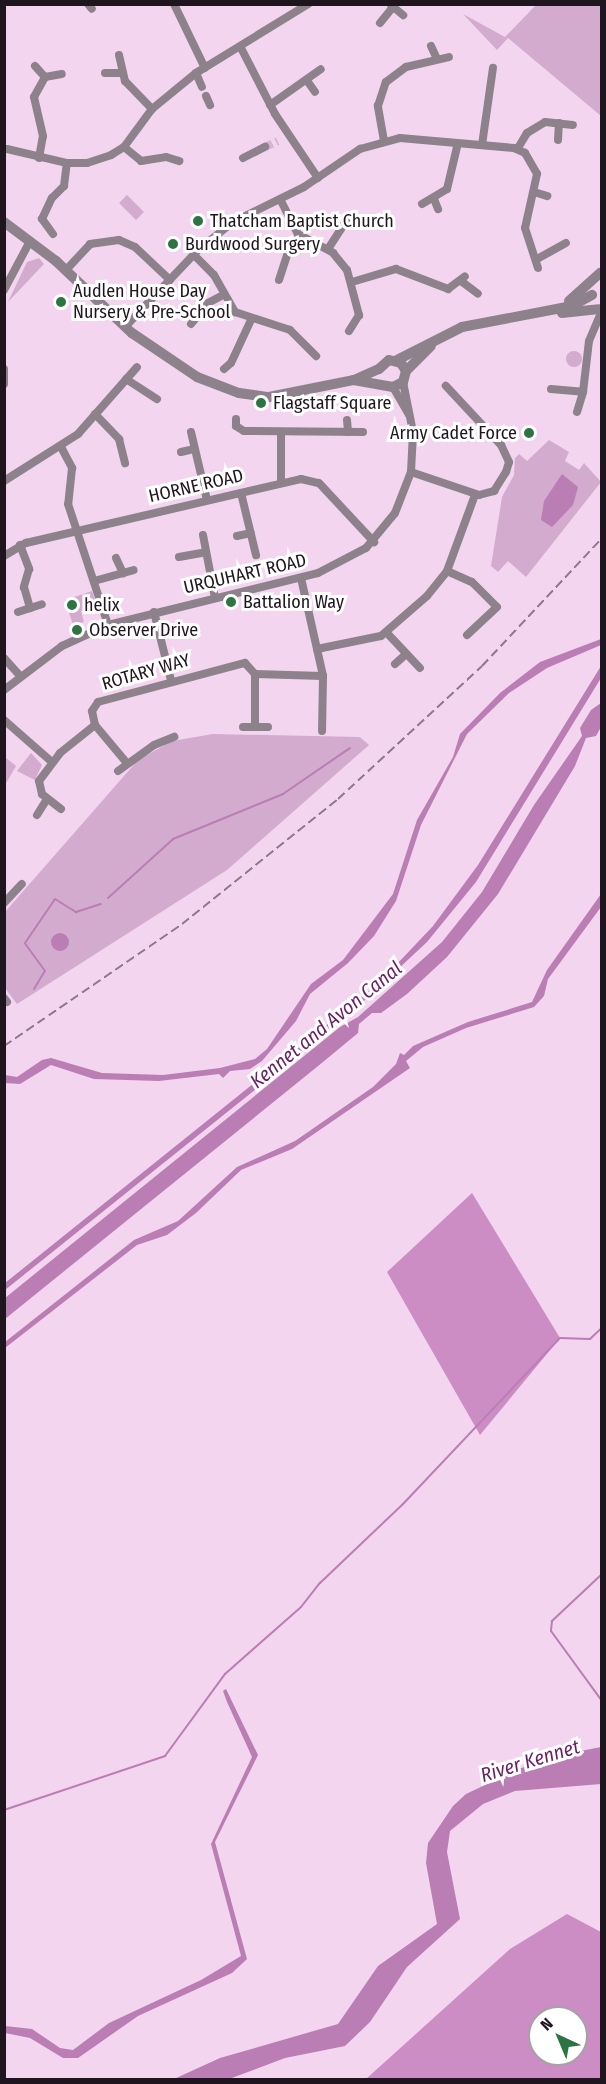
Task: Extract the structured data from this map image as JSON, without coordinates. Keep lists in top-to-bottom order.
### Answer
{
  "streets": {
    "street": ["HORNE ROAD", "URQUHART ROAD", "ROTARY WAY"]
  },
  "crossings": [
    ["HORNE ROAD", "URQUHART ROAD"]
  ],
  "water": ["Kennet and Avon Canal", "River Kennet"],
  "places": [
    "Thatcham Baptist Church",
    "Burdwood Surgery",
    "Audlen House Day Nursery & Pre-School",
    "Flagstaff Square",
    "Army Cadet Force",
    "Battalion Way",
    "helix",
    "Observer Drive"
  ],
  "north": "top left"
}
